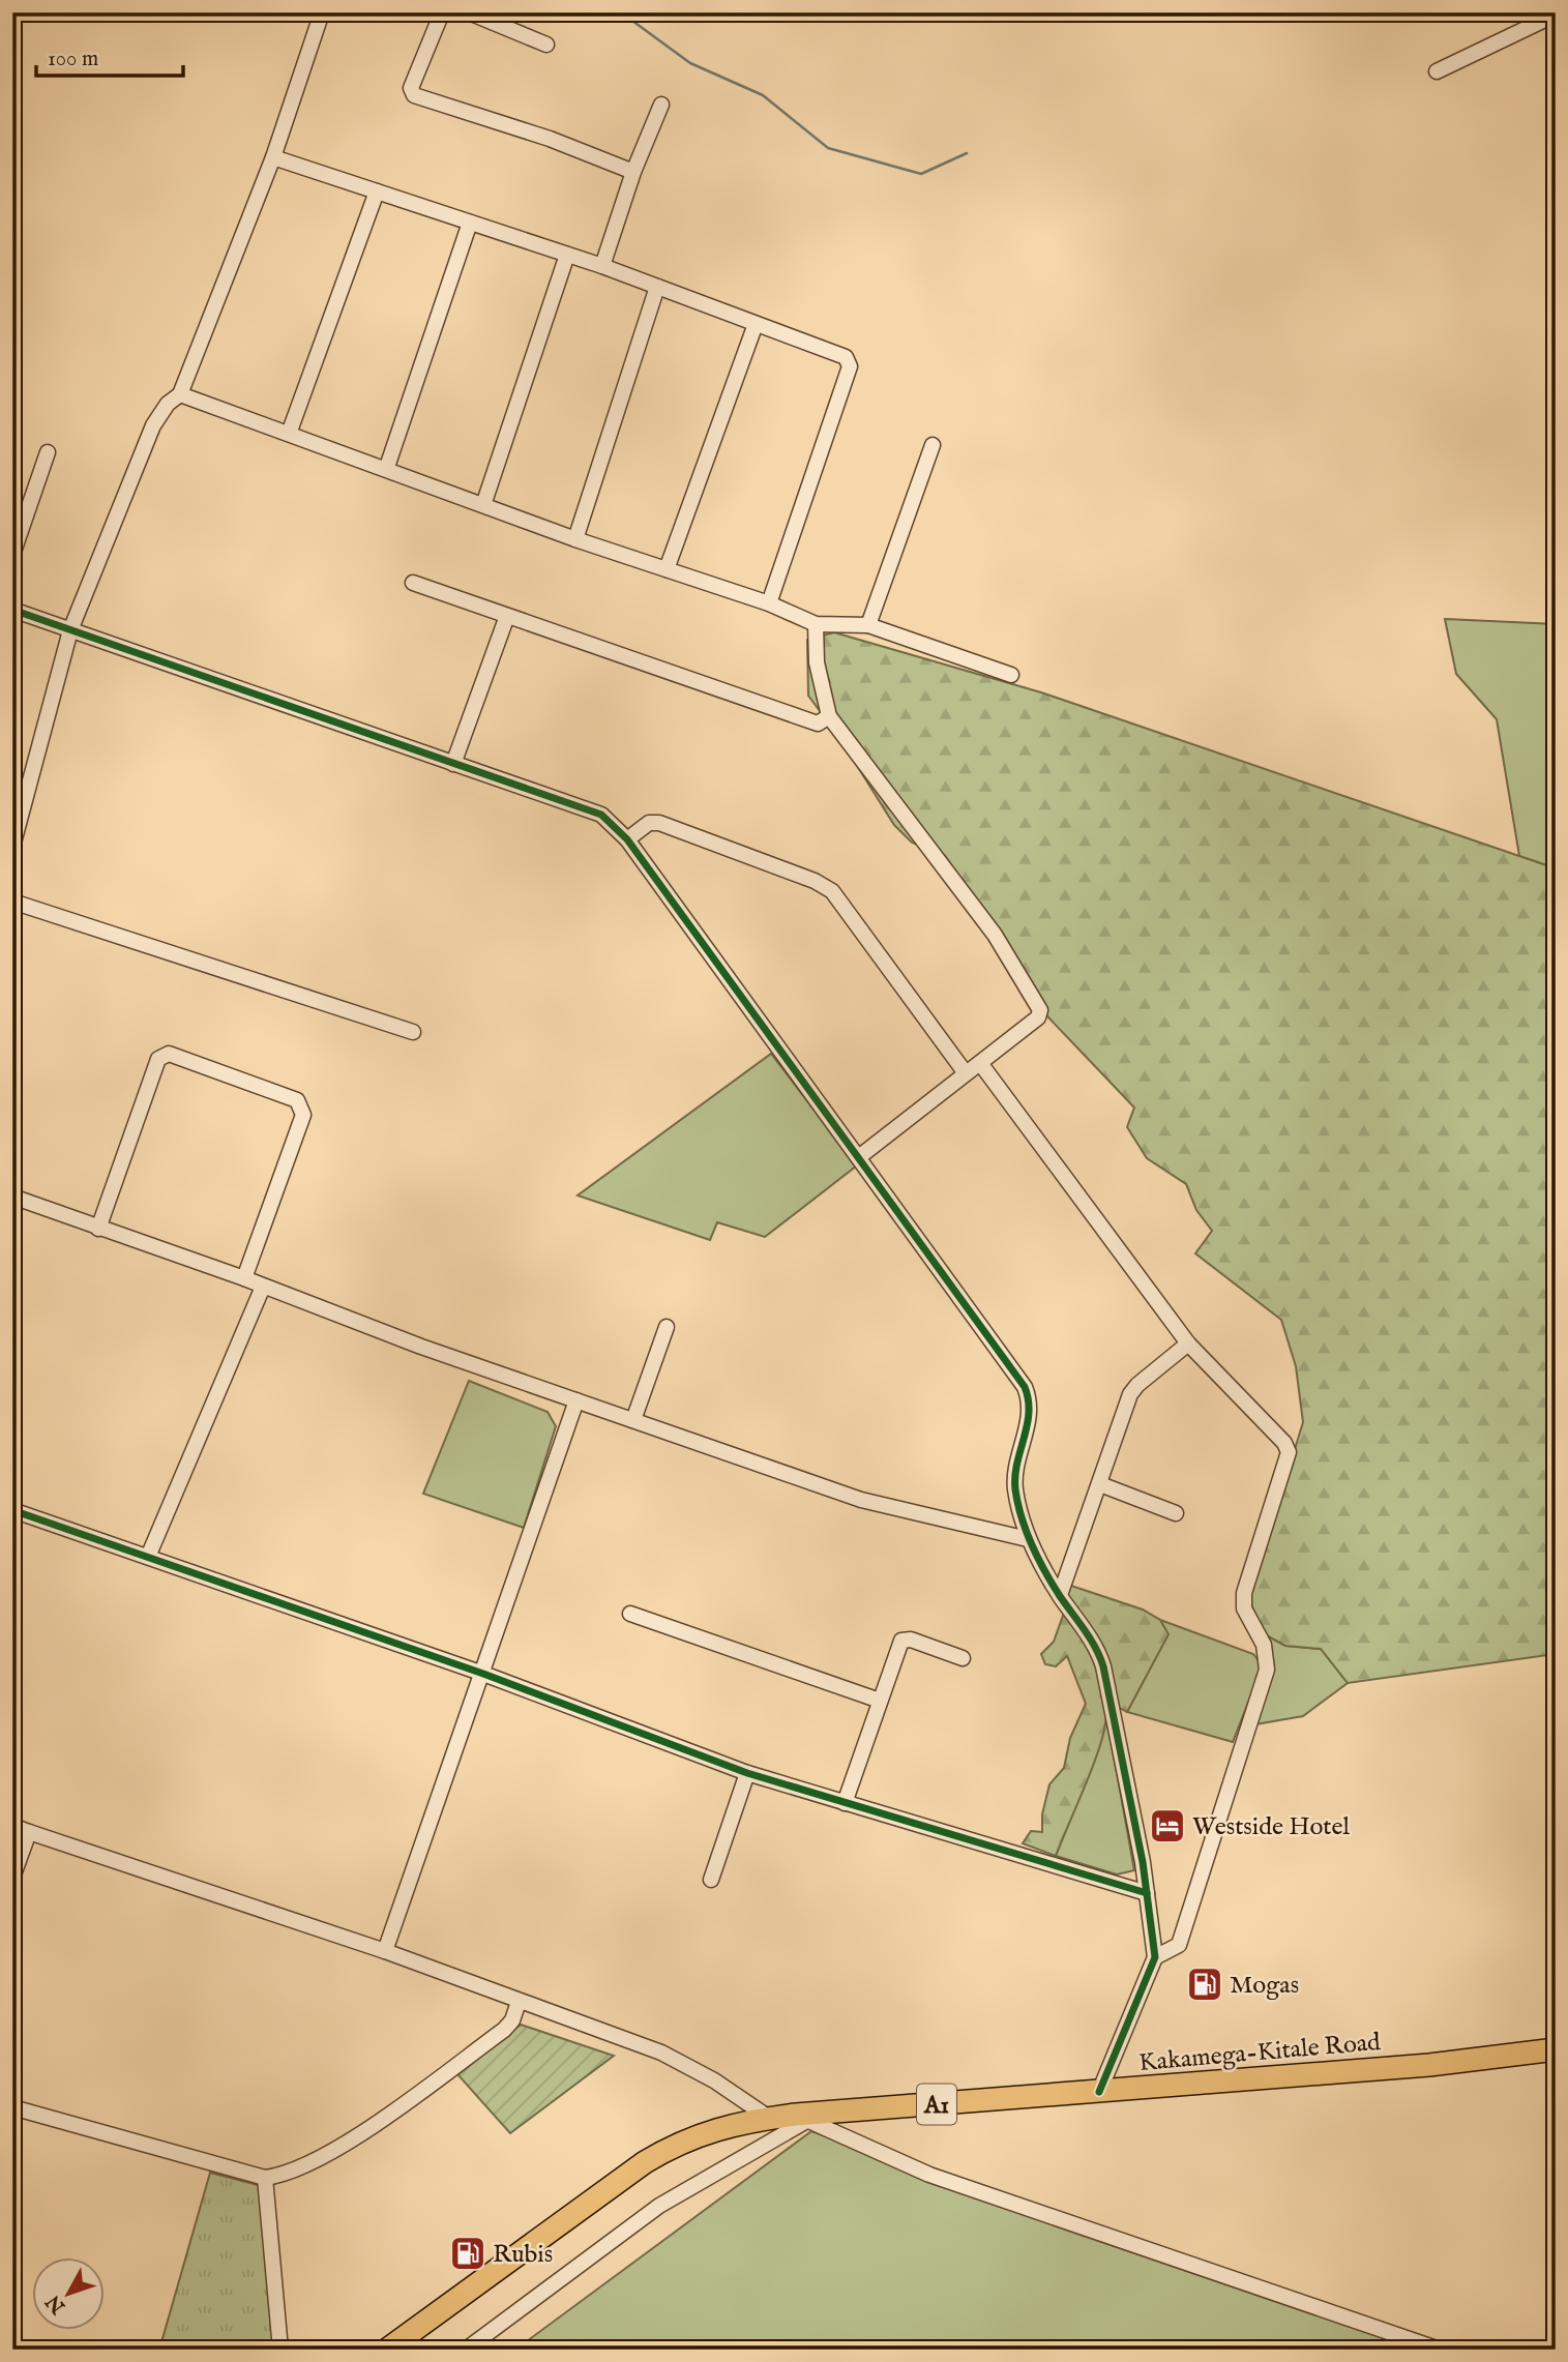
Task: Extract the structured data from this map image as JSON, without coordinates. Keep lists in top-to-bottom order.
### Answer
{
  "streets": {
    "highway": ["Kakamega-Kitale Road", "A1"]
  },
  "places": {
    "hotel": ["Westside Hotel"],
    "fuel station": ["Mogas", "Rubis"]
  },
  "scale_bar": "100 m",
  "north": "bottom left"
}
